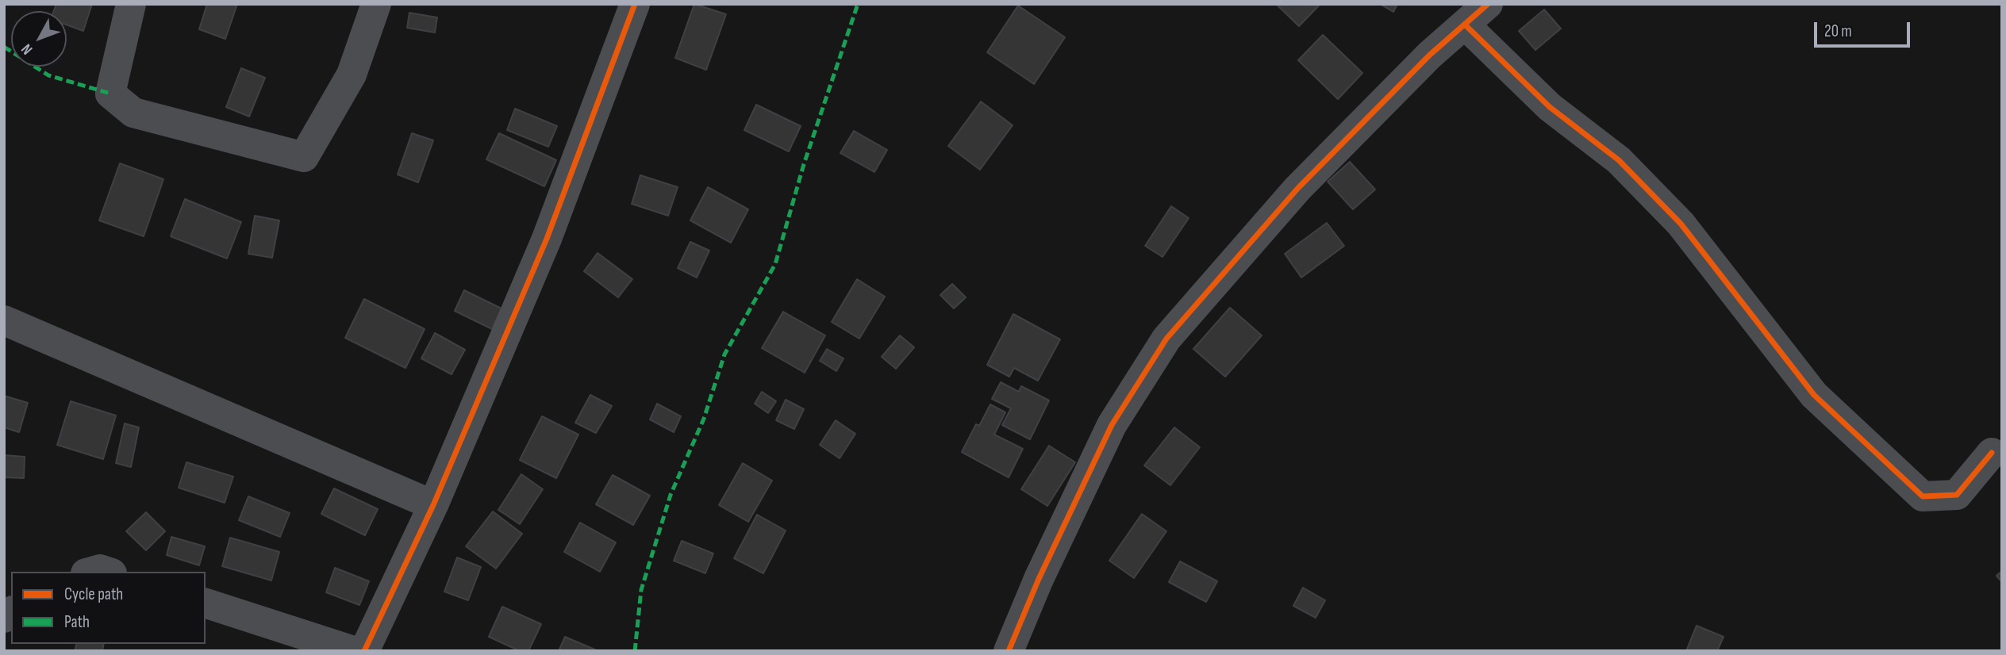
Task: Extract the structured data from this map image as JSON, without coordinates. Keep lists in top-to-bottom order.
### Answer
{
  "legend": ["Cycle path", "Path"],
  "scale_bar": "20 m",
  "north": "bottom left"
}
